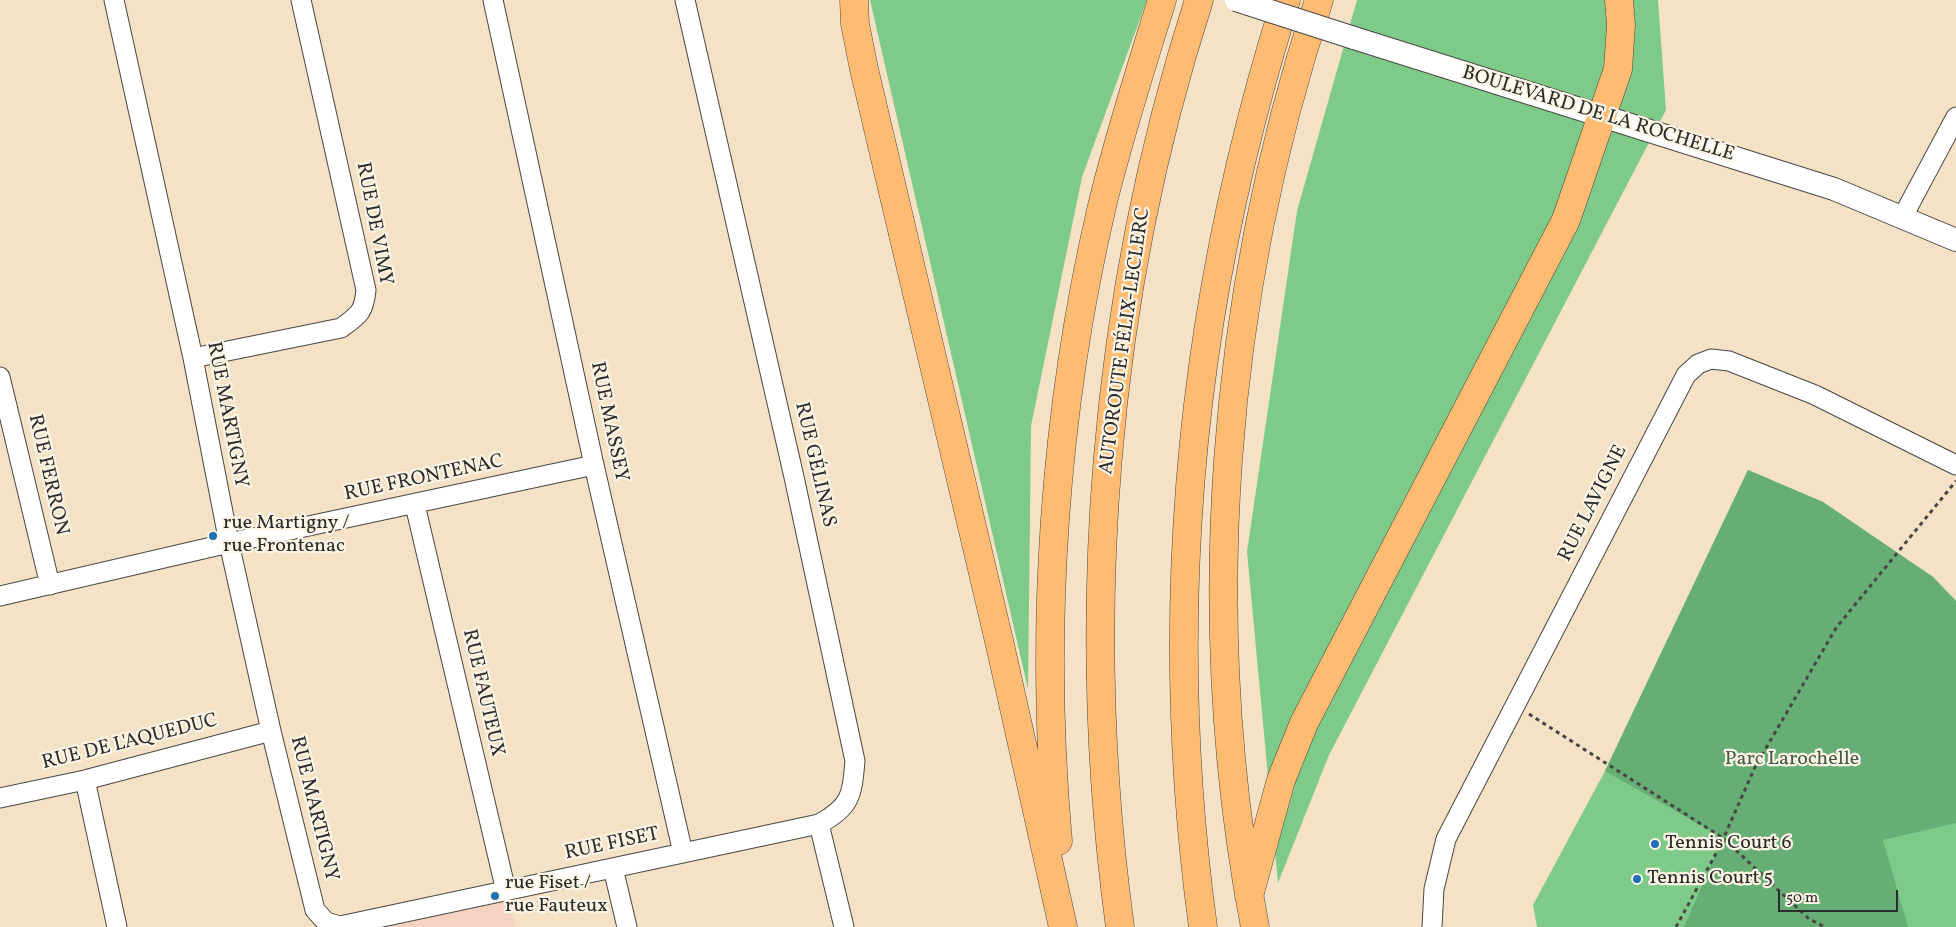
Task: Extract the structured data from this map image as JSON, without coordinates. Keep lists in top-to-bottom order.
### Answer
{
  "streets": {
    "highway": ["AUTOROUTE FÉLIX-LECLERC"],
    "street": [
      "BOULEVARD DE LA ROCHELLE",
      "RUE DE VIMY",
      "RUE MARTIGNY",
      "RUE MASSEY",
      "RUE GÉLINAS",
      "RUE FERRON",
      "RUE FRONTENAC",
      "RUE LAVIGNE",
      "RUE FAUTEUX",
      "RUE DE L'AQUEDUC",
      "RUE FISET"
    ]
  },
  "crossings": [
    ["RUE DE VIMY", "RUE MARTIGNY"],
    ["RUE MARTIGNY", "RUE FRONTENAC"],
    ["RUE MARTIGNY", "RUE DE L'AQUEDUC"],
    ["RUE MARTIGNY", "RUE FISET"],
    ["RUE MASSEY", "RUE FRONTENAC"],
    ["RUE MASSEY", "RUE FISET"],
    ["RUE GÉLINAS", "RUE FISET"],
    ["RUE FERRON", "RUE FRONTENAC"],
    ["RUE FRONTENAC", "RUE FAUTEUX"],
    ["RUE FAUTEUX", "RUE FISET"]
  ],
  "parks": ["Parc Larochelle"],
  "places": [
    "rue Martigny / rue Frontenac",
    "Tennis Court 6",
    "Tennis Court 5",
    "rue Fiset / rue Fauteux"
  ],
  "scale_bar": "50 m"
}
